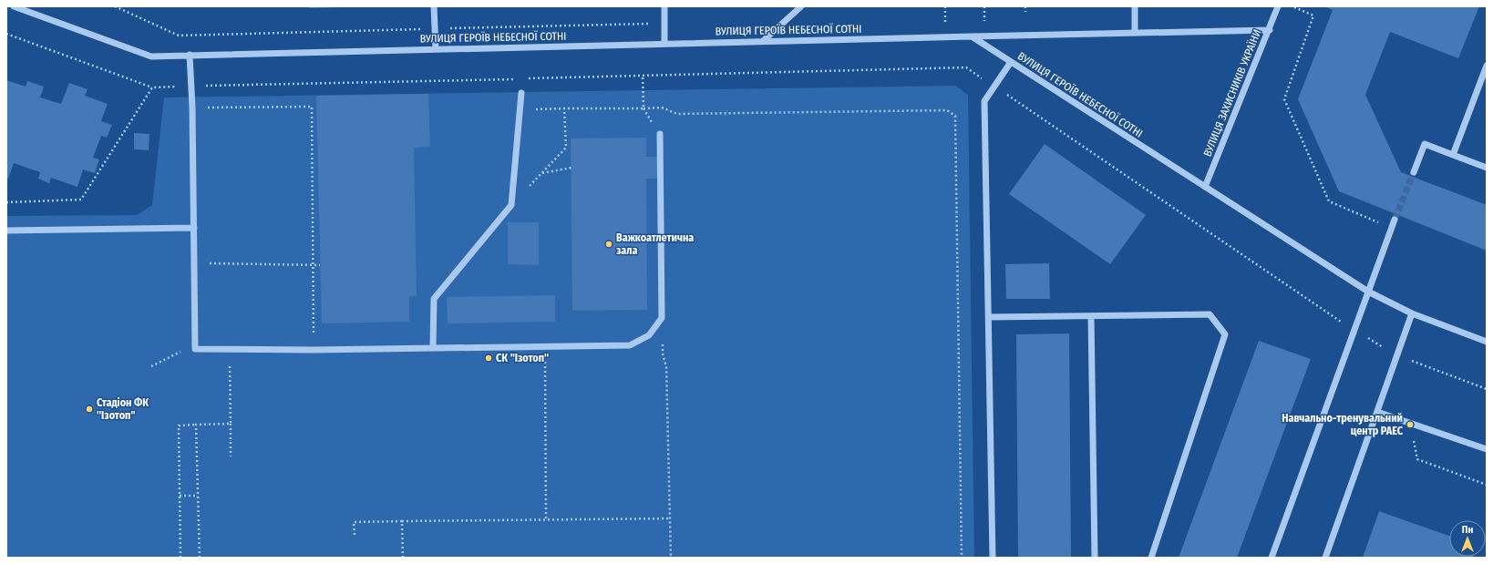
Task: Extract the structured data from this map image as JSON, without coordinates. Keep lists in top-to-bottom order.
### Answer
{
  "streets": {
    "street": ["ВУЛИЦЯ ГЕРОЇВ НЕБЕСНОЇ СОТНІ", "ВУЛИЦЯ ЗАХИСНИКІВ УКРАЇНИ"]
  },
  "crossings": [
    ["ВУЛИЦЯ ГЕРОЇВ НЕБЕСНОЇ СОТНІ", "ВУЛИЦЯ ЗАХИСНИКІВ УКРАЇНИ"]
  ],
  "places": [
    "Важкоатлетична зала",
    "СК \"Ізотоп\"",
    "Стадіон ФК \"Ізотоп\"",
    "Навчально-тренувальний центр РАЕС"
  ],
  "north": "top"
}
